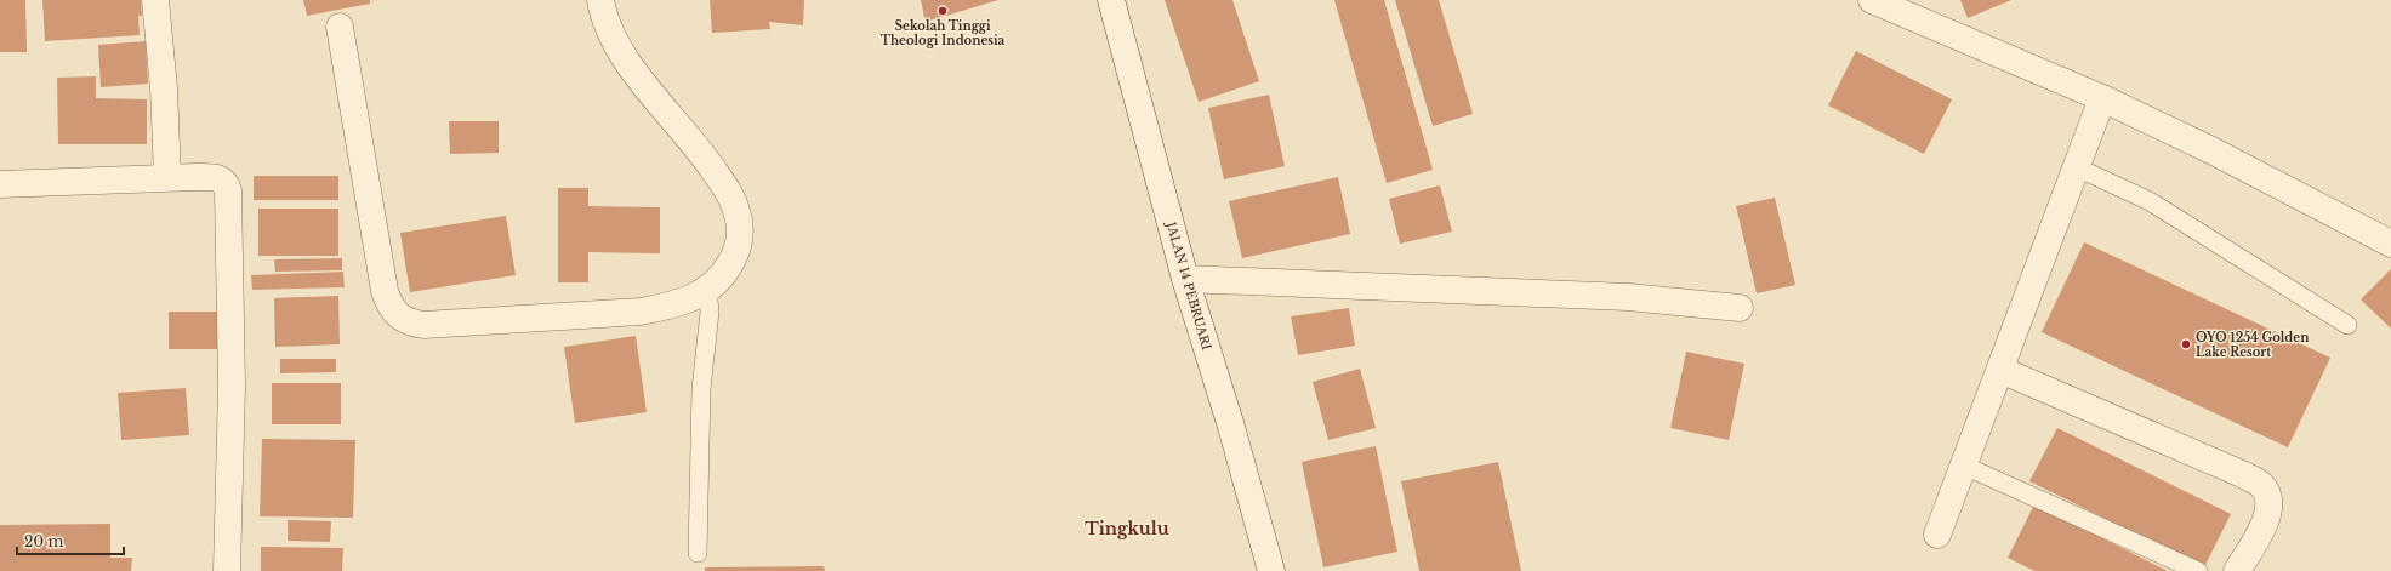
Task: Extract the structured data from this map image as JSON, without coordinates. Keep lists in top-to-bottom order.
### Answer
{
  "streets": {
    "street": ["JALAN 14 PEBRUARI"]
  },
  "districts": ["Tingkulu"],
  "places": ["Sekolah Tinggi Theologi Indonesia", "OYO 1254 Golden Lake Resort"],
  "scale_bar": "20 m"
}
